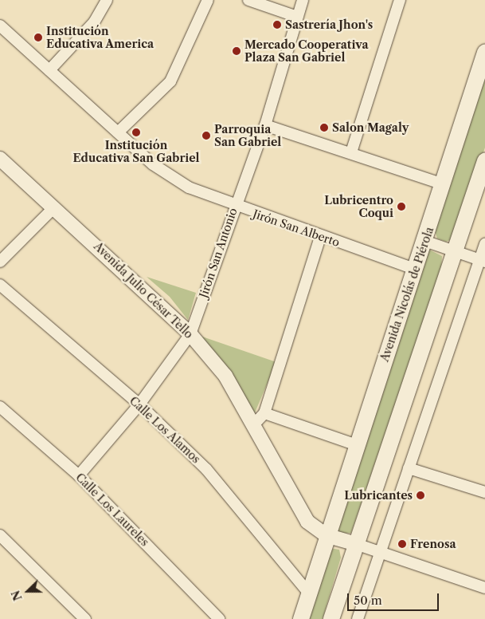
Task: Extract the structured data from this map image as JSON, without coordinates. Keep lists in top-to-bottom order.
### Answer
{
  "streets": {
    "main road": ["Avenida Nicolás de Piérola"],
    "street": [
      "Jirón San Alberto",
      "Jirón San Antonio",
      "Avenida Julio César Tello",
      "Calle Los Alamos",
      "Calle Los Laureles"
    ]
  },
  "crossings": [
    ["Jirón San Alberto", "Jirón San Antonio"],
    ["Jirón San Alberto", "Avenida Nicolás de Piérola"],
    ["Jirón San Antonio", "Avenida Julio César Tello"],
    ["Jirón San Antonio", "Calle Los Alamos"],
    ["Jirón San Antonio", "Calle Los Laureles"],
    ["Avenida Julio César Tello", "Avenida Nicolás de Piérola"],
    ["Avenida Nicolás de Piérola", "Calle Los Alamos"]
  ],
  "places": [
    "Sastrería Jhon's",
    "Institución Educativa America",
    "Mercado Cooperativa Plaza San Gabriel",
    "Salon Magaly",
    "Institución Educativa San Gabriel",
    "Parroquia San Gabriel",
    "Lubricentro Coqui",
    "Lubricantes",
    "Frenosa"
  ],
  "scale_bar": "50 m",
  "north": "left"
}
